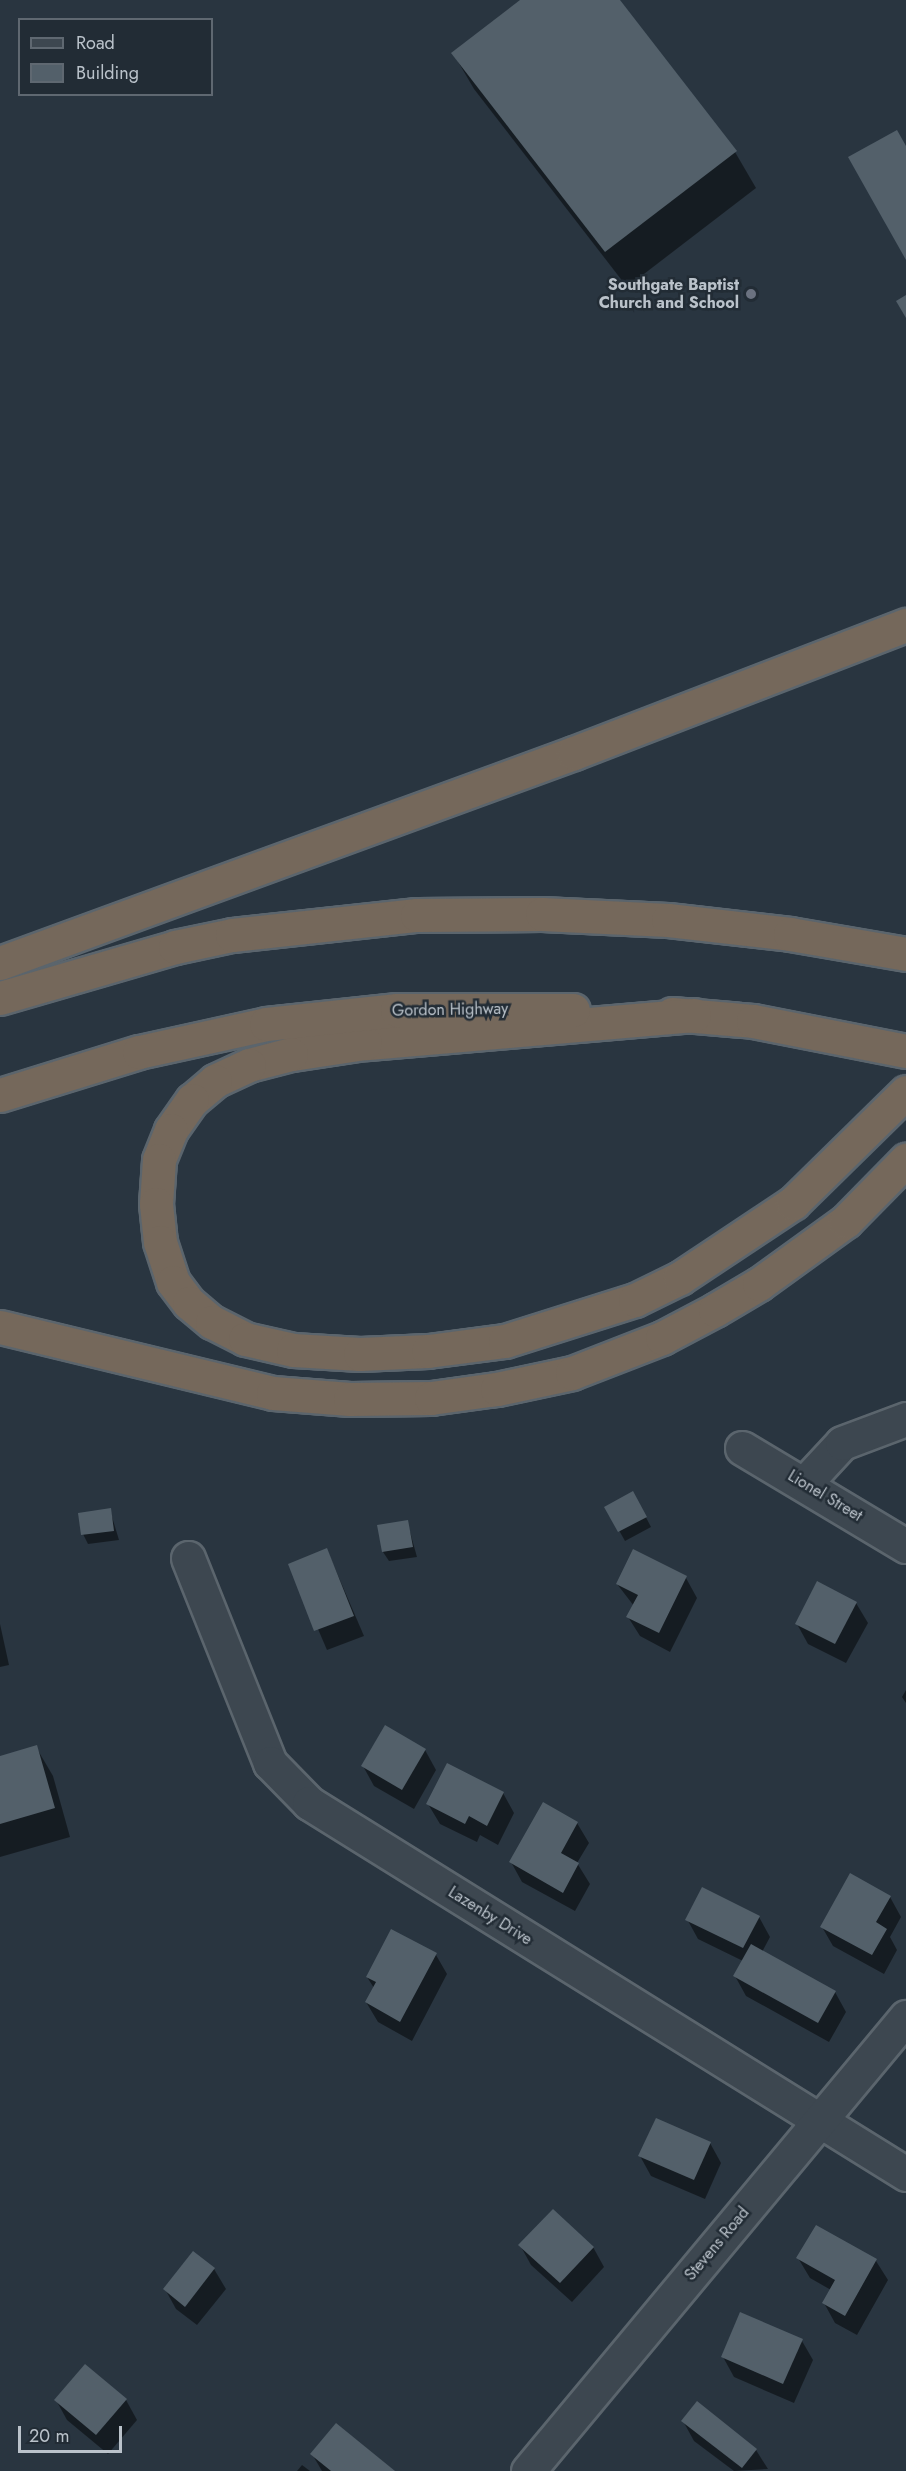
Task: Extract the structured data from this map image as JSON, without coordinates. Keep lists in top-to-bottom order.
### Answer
{
  "streets": {
    "highway": ["Gordon Highway"],
    "street": ["Lionel Street", "Lazenby Drive", "Stevens Road"]
  },
  "crossings": [
    ["Lazenby Drive", "Stevens Road"]
  ],
  "places": ["Southgate Baptist Church and School"],
  "legend": ["Road", "Building"],
  "scale_bar": "20 m"
}
